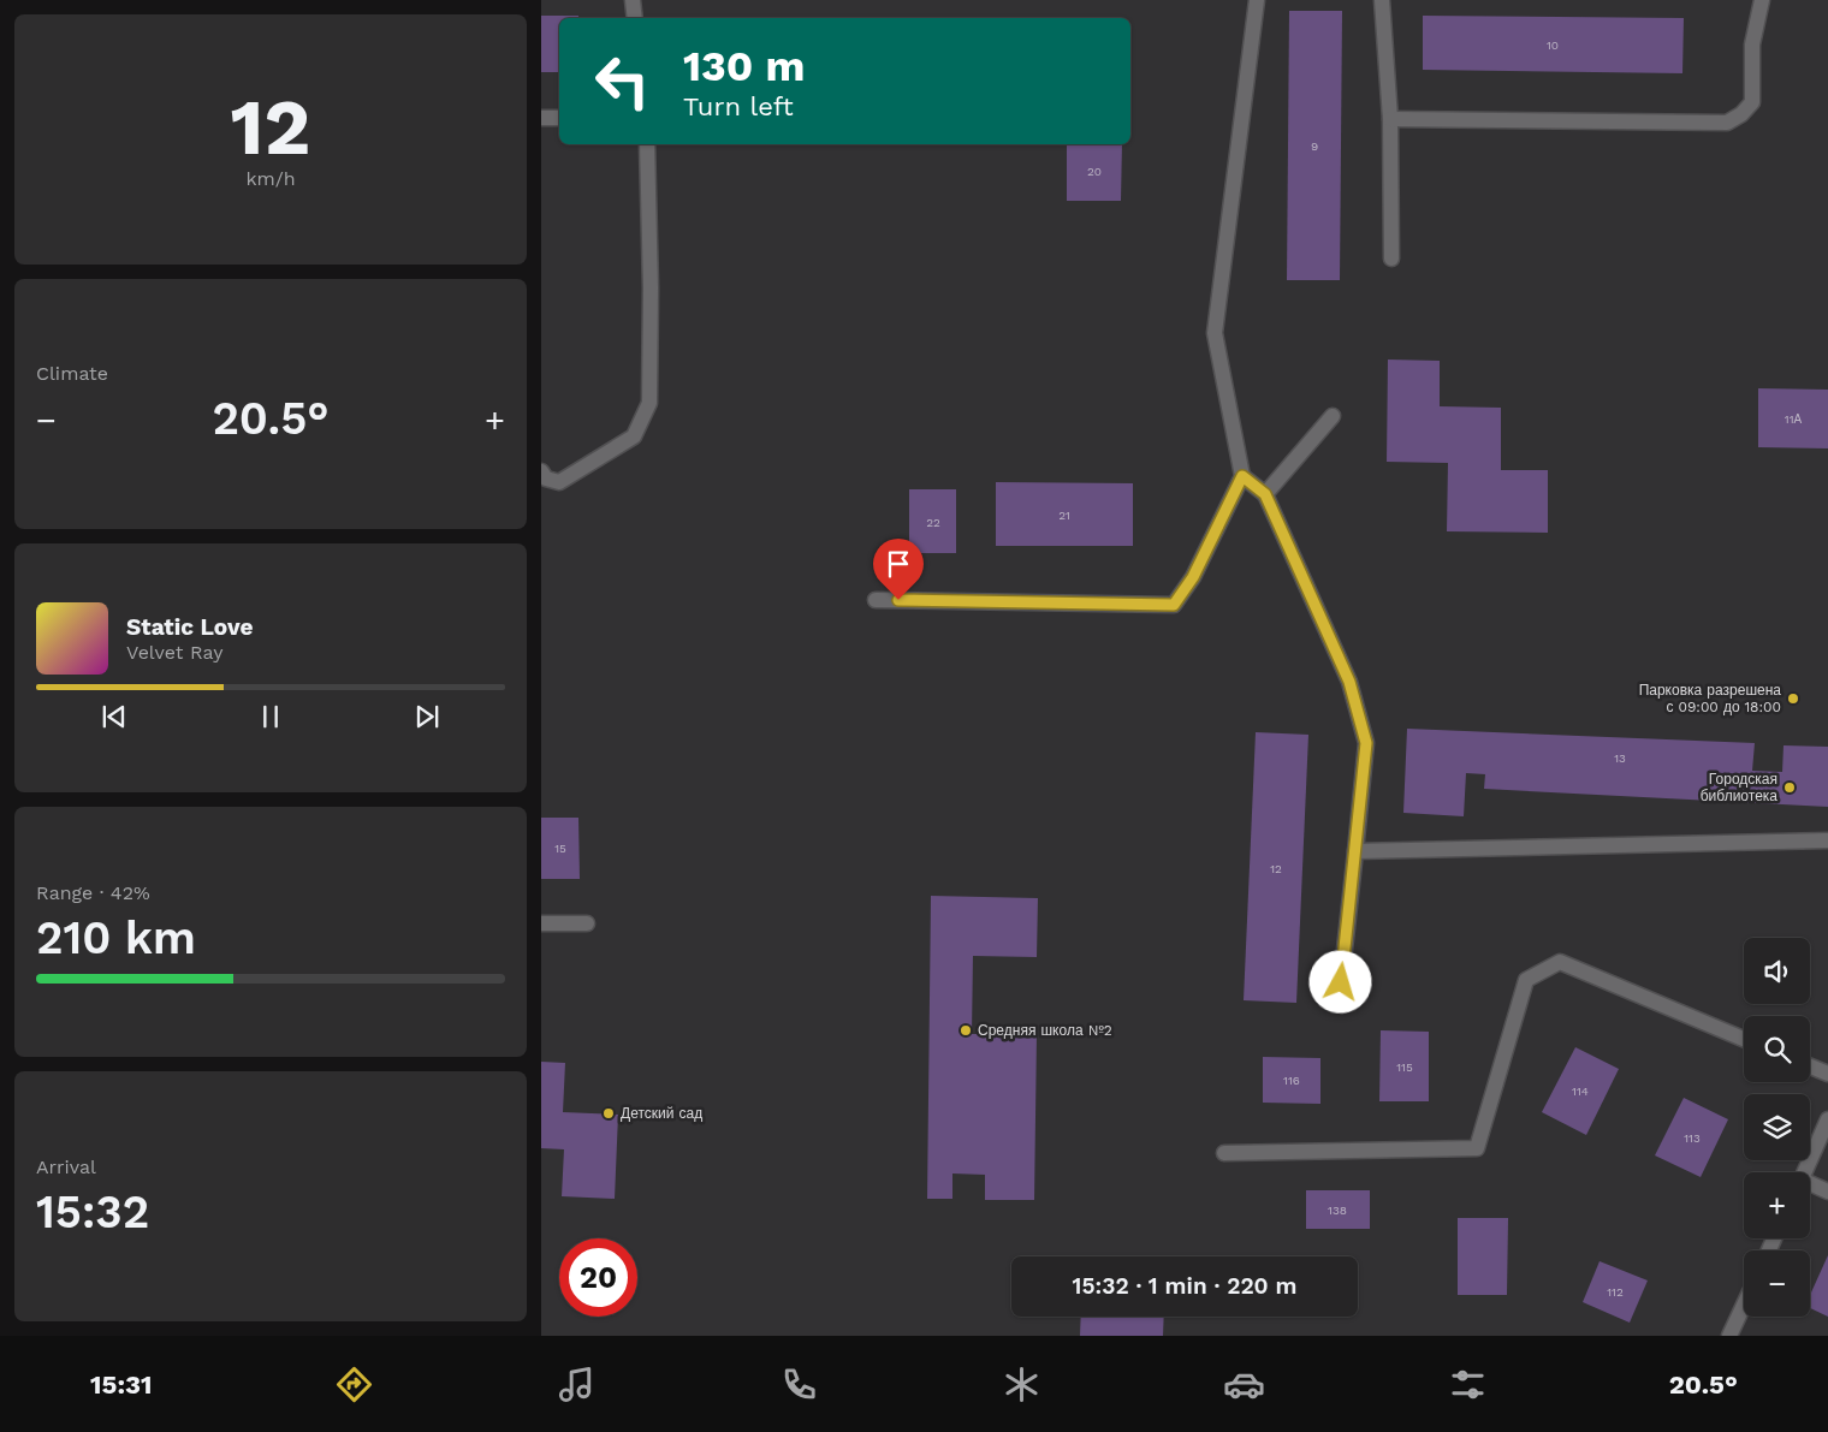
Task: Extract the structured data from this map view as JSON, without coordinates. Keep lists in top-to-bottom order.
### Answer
{
  "places": [
    "Парковка разрешена с 09:00 до 18:00",
    "Городская библиотека",
    "Средняя школа №2",
    "Детский сад"
  ],
  "house_numbers": [
    "10",
    "9",
    "20",
    "11А",
    "21",
    "22",
    "13",
    "15",
    "12",
    "115",
    "116",
    "114",
    "113",
    "138",
    "112"
  ],
  "page": {
    "tile": [
      ["12", "km/h"],
      "Climate",
      ["Range · 42%", "210 km"],
      ["Arrival", "15:32"]
    ],
    "turn": ["130 m", "Turn left"],
    "heat": ["−", "20.5°", "+"],
    "song": ["Static Love", "Velvet Ray"],
    "map_buttons": ["+", "−"],
    "limit": "20",
    "trip": "15:32 · 1 min · 220 m",
    "tabs": ["15:31", "20.5°"]
  }
}
